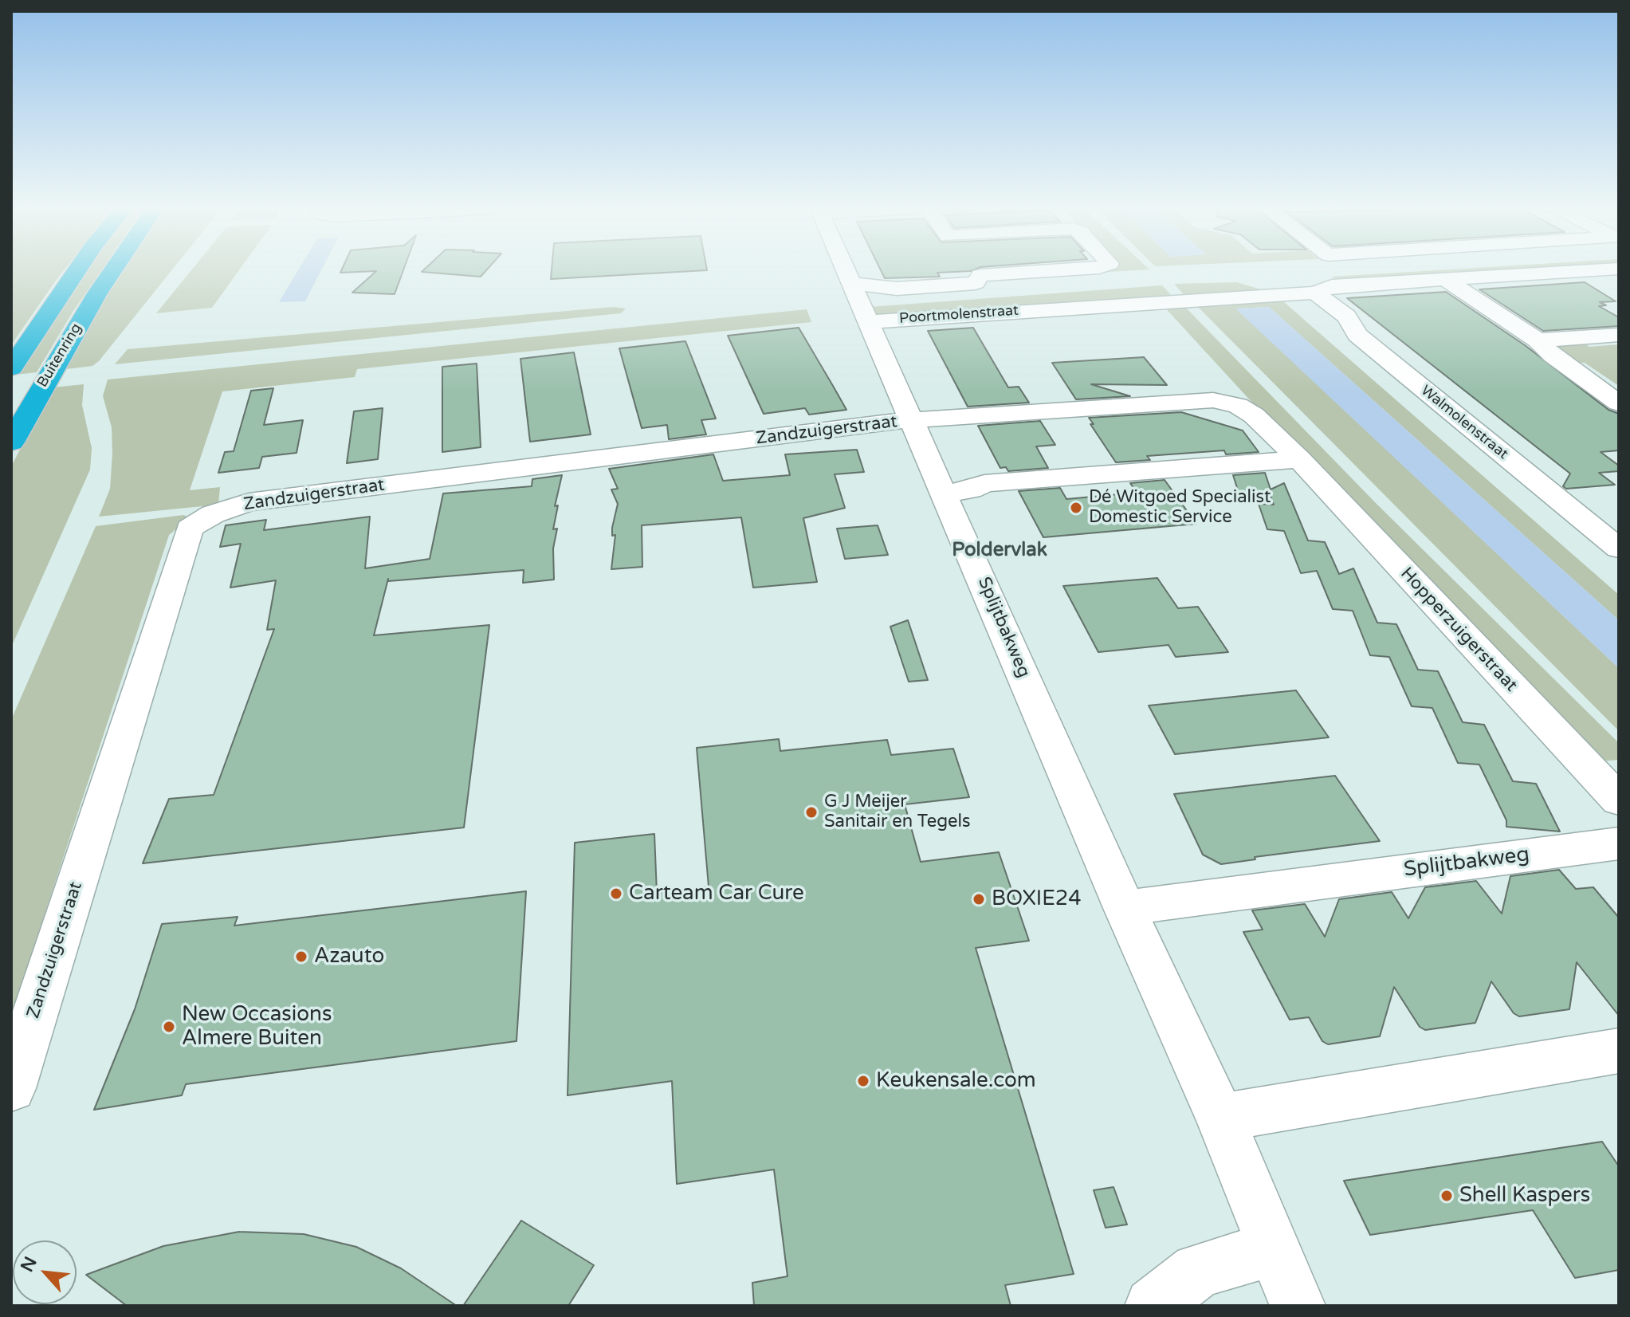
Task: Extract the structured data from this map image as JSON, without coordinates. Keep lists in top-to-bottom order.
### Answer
{
  "streets": {
    "highway": ["Buitenring"],
    "street": [
      "Poortmolenstraat",
      "Walmolenstraat",
      "Zandzuigerstraat",
      "Splijtbakweg",
      "Hopperzuigerstraat"
    ]
  },
  "crossings": [
    ["Poortmolenstraat", "Walmolenstraat"],
    ["Poortmolenstraat", "Splijtbakweg"],
    ["Zandzuigerstraat", "Splijtbakweg"],
    ["Zandzuigerstraat", "Hopperzuigerstraat"],
    ["Splijtbakweg", "Hopperzuigerstraat"]
  ],
  "districts": ["Poldervlak"],
  "places": [
    "Dé Witgoed Specialist Domestic Service",
    "G J Meijer Sanitair en Tegels",
    "Carteam Car Cure",
    "BOXIE24",
    "Azauto",
    "New Occasions Almere Buiten",
    "Keukensale.com",
    "Shell Kaspers"
  ],
  "north": "top left"
}
